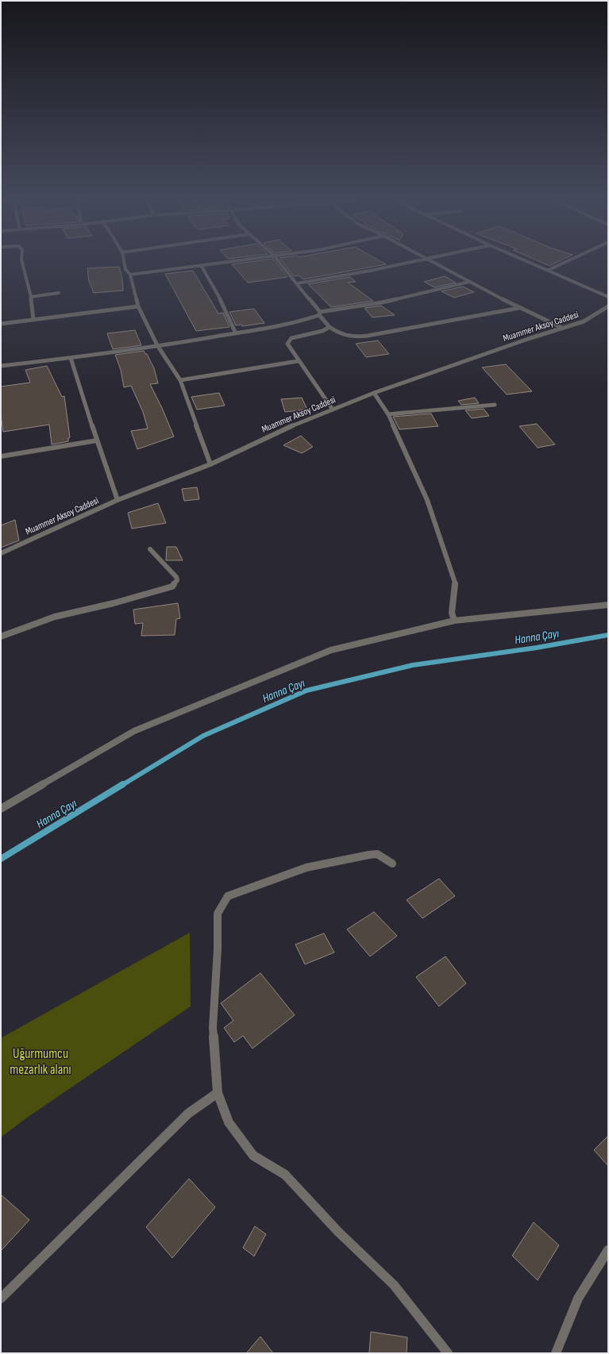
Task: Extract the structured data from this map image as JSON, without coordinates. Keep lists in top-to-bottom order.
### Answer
{
  "streets": {
    "street": ["Muammer Aksoy Caddesi"]
  },
  "water": ["Hanna Çayı"],
  "parks": ["Uğurmumcu mezarlık alanı"]
}
